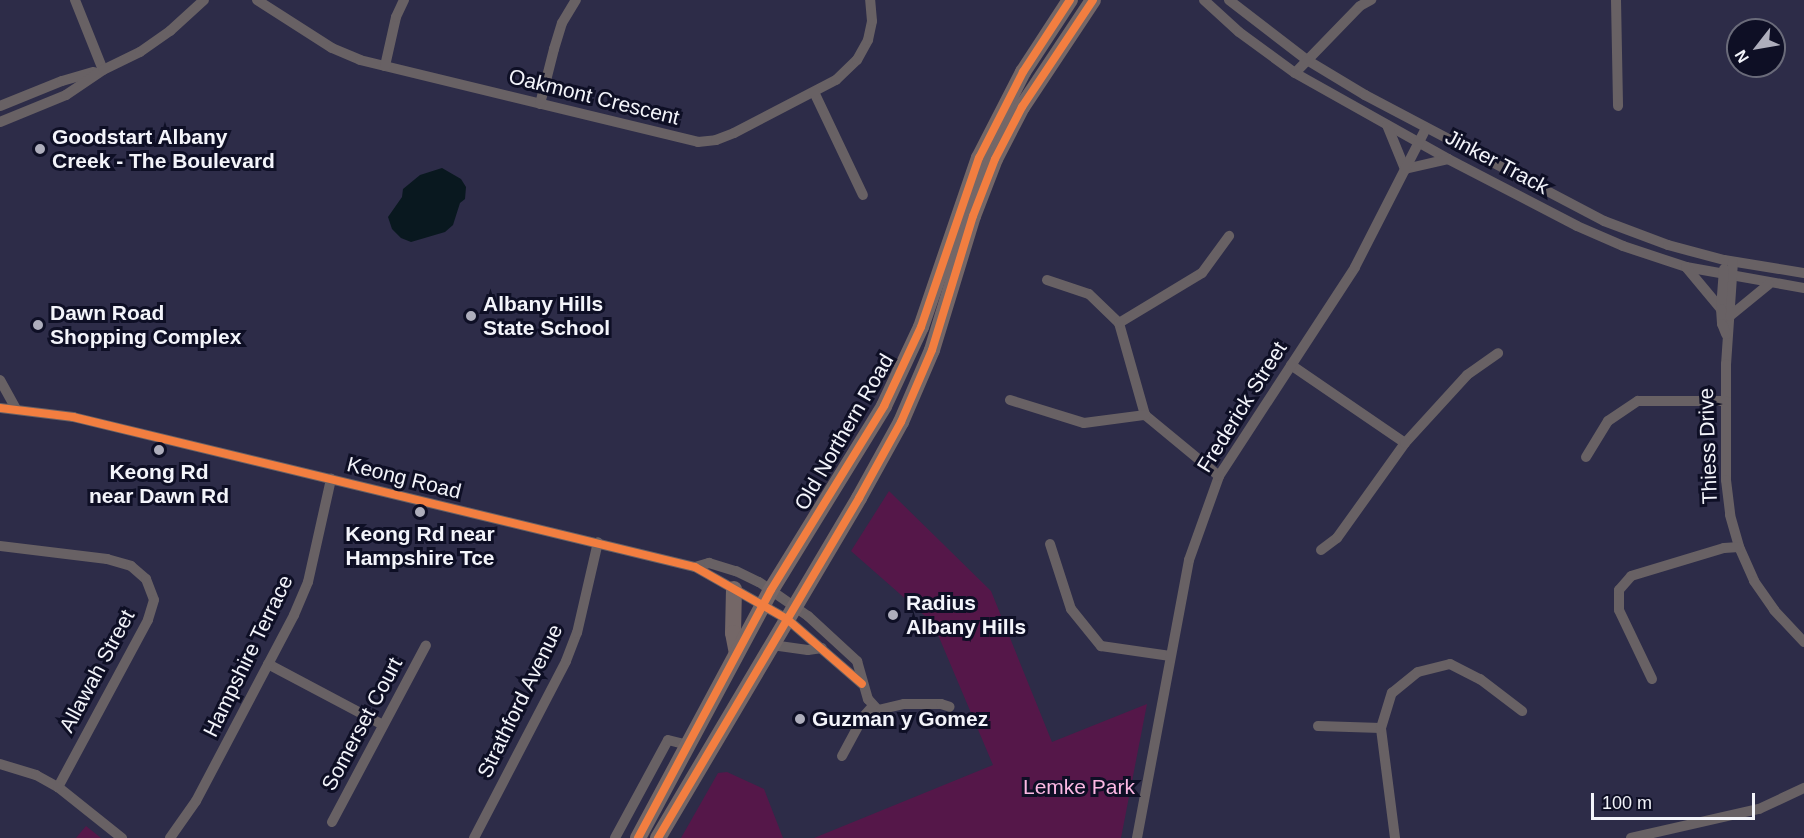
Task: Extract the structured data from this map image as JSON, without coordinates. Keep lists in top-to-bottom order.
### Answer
{
  "streets": {
    "highway": ["Old Northern Road"],
    "street": [
      "Oakmont Crescent",
      "Jinker Track",
      "Frederick Street",
      "Thiess Drive",
      "Keong Road",
      "Hampshire Terrace",
      "Allawah Street",
      "Strathford Avenue",
      "Somerset Court"
    ]
  },
  "crossings": [
    ["Jinker Track", "Frederick Street"],
    ["Jinker Track", "Thiess Drive"],
    ["Old Northern Road", "Keong Road"],
    ["Keong Road", "Hampshire Terrace"],
    ["Keong Road", "Strathford Avenue"]
  ],
  "parks": ["Lemke Park"],
  "places": [
    "Goodstart Albany Creek - The Boulevard",
    "Albany Hills State School",
    "Dawn Road Shopping Complex",
    "Keong Rd near Dawn Rd",
    "Keong Rd near Hampshire Tce",
    "Radius Albany Hills",
    "Guzman y Gomez"
  ],
  "scale_bar": "100 m",
  "north": "bottom left"
}
